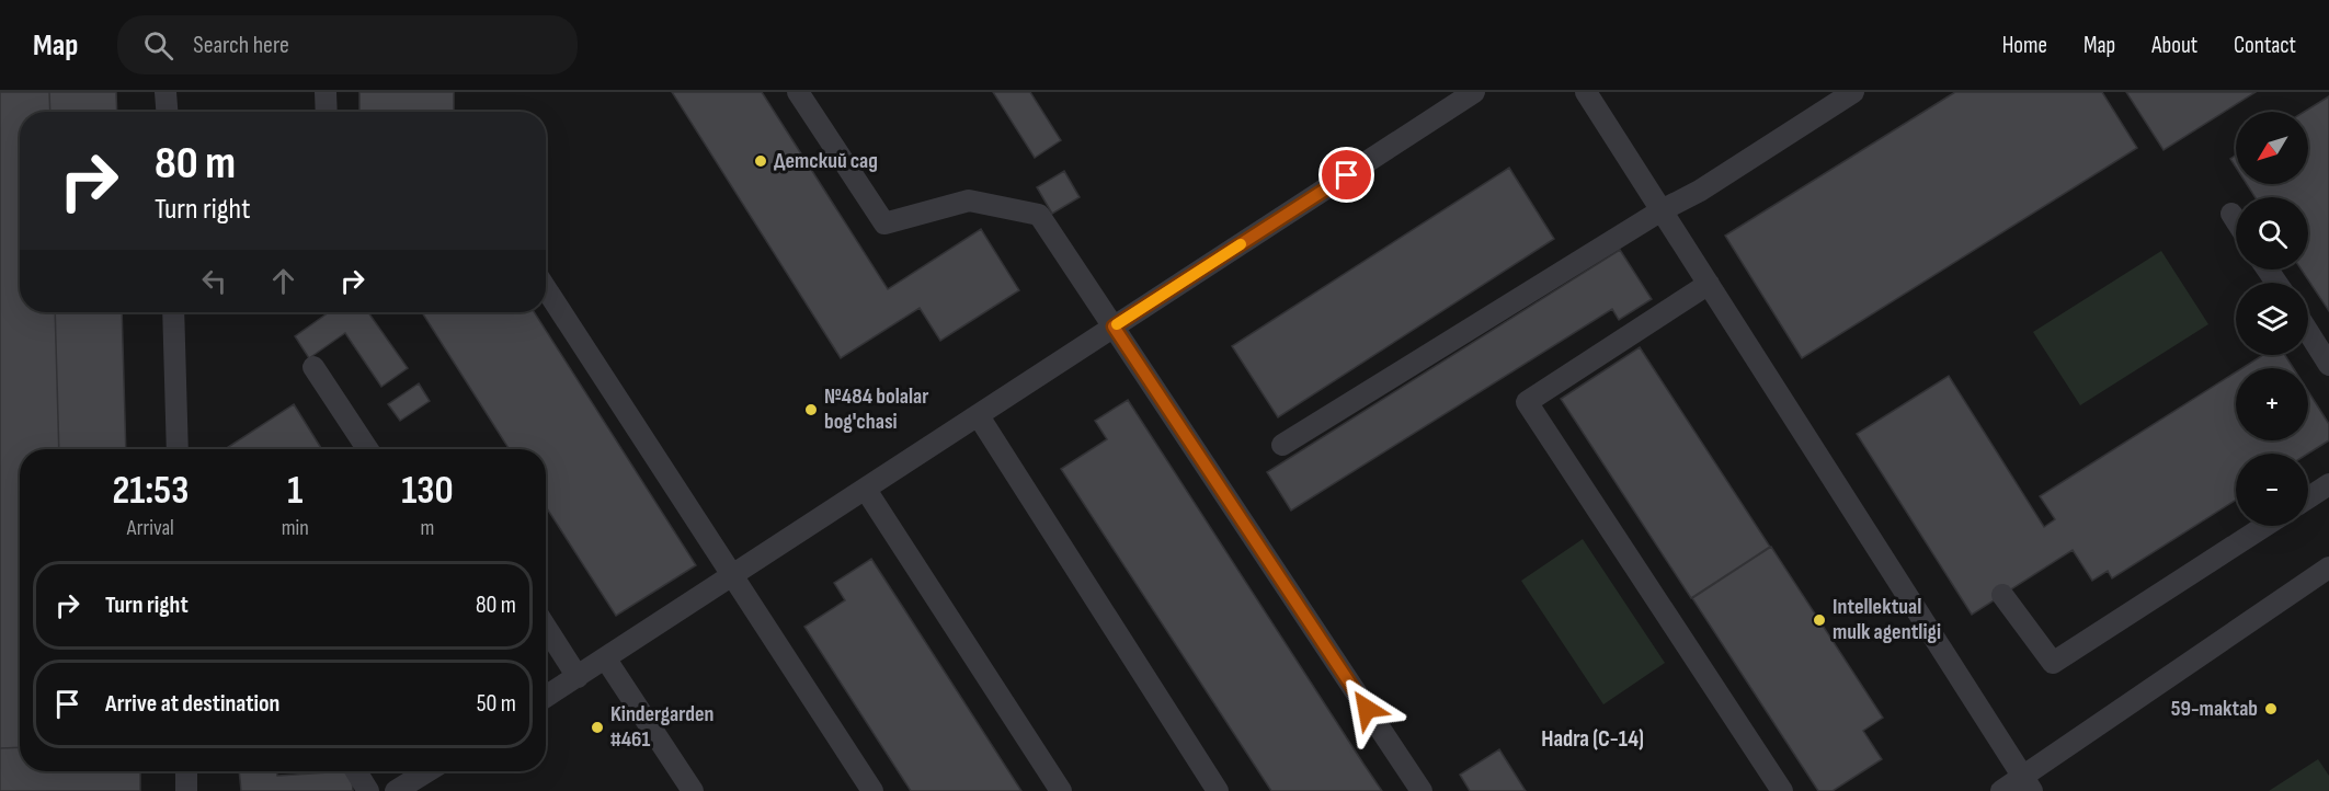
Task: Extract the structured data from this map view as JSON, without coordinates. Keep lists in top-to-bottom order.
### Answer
{
  "districts": ["Hadra (C-14)"],
  "places": [
    "Детский сад",
    "№484 bolalar bog'chasi",
    "Intellektual mulk agentligi",
    "59-maktab",
    "Kindergarden #461"
  ],
  "north": "bottom left",
  "page": {
    "header": "Map",
    "search": "Search here",
    "nav": [
      "Home",
      "Map",
      "About",
      "Contact"
    ],
    "map_buttons": ["+", "−"],
    "turn": ["80 m", "Turn right"],
    "eta": [
      "21:53",
      "Arrival",
      "1",
      "min",
      "130",
      "m"
    ],
    "list": [
      {
        "name": "Turn right",
        "value": "80 m"
      },
      {
        "name": "Arrive at destination",
        "value": "50 m"
      }
    ]
  }
}
